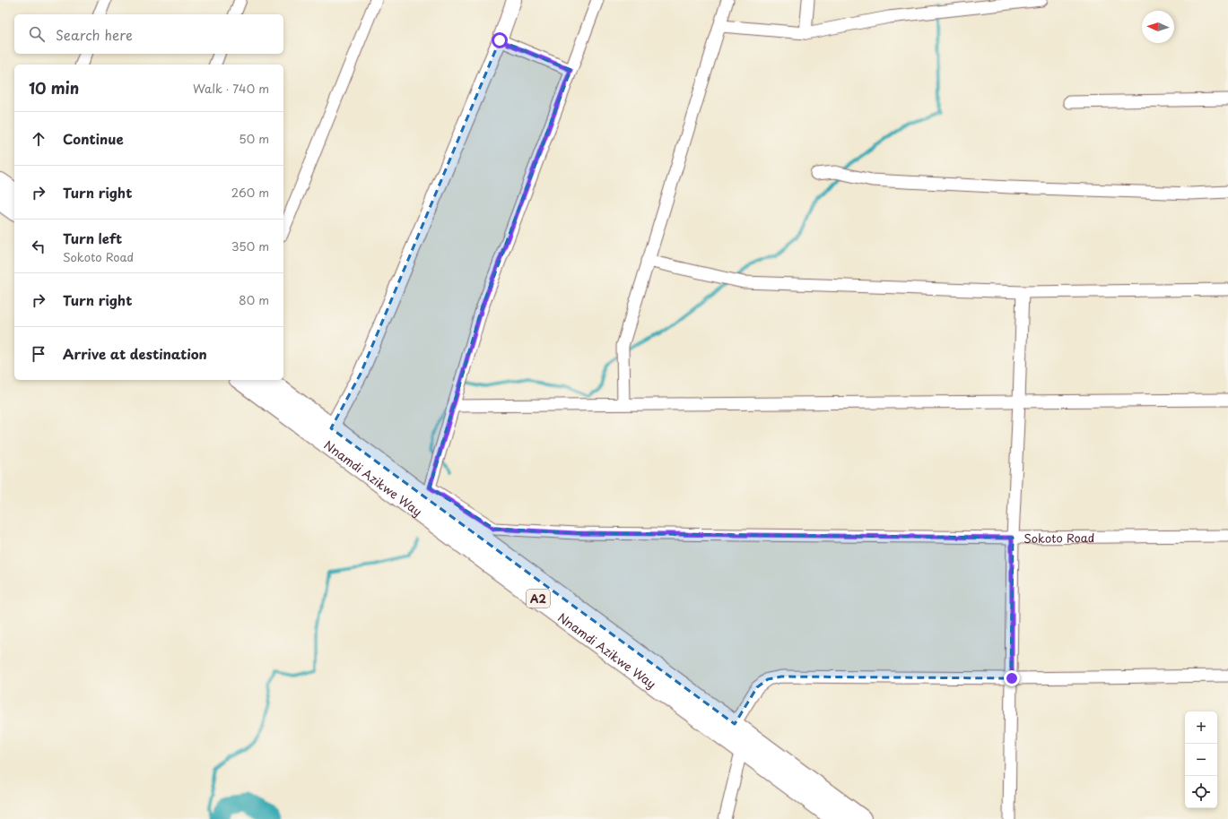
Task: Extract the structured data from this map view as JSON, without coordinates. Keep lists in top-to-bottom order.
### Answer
{
  "streets": {
    "highway": ["Nnamdi Azikwe Way", "A2"],
    "street": ["Sokoto Road"]
  },
  "north": "left",
  "page": {
    "search": "Search here",
    "heading": ["10 min", "Walk · 740 m"],
    "list": [
      ["Continue", "50 m"],
      ["Turn right", "260 m"],
      ["Turn left", "Sokoto Road", "350 m"],
      ["Turn right", "80 m"],
      "Arrive at destination"
    ],
    "map_buttons": ["+", "−"]
  }
}
